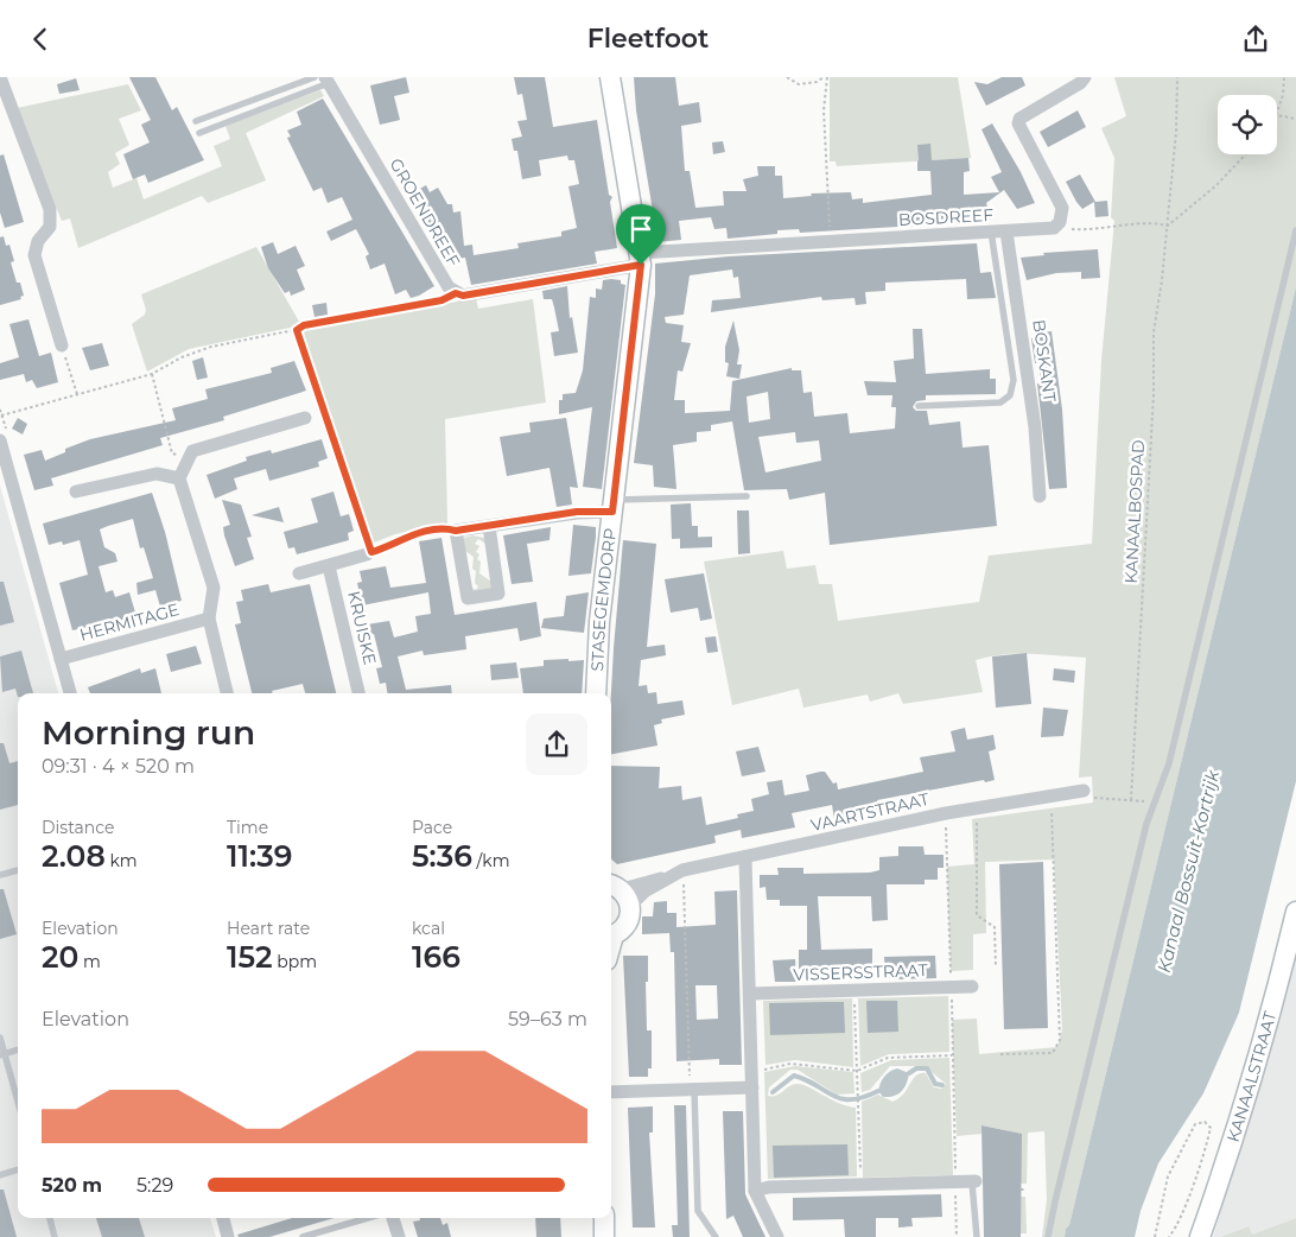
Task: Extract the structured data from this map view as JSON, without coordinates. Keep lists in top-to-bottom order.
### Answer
{
  "streets": {
    "street": [
      "GROENDREEF",
      "BOSDREEF",
      "BOSKANT",
      "STASEGEMDORP",
      "HERMITAGE",
      "KRUISKE",
      "VAARTSTRAAT",
      "VISSERSSTRAAT",
      "KANAALSTRAAT"
    ],
    "path": ["KANAALBOSPAD"]
  },
  "crossings": [
    ["GROENDREEF", "BOSDREEF"],
    ["GROENDREEF", "STASEGEMDORP"],
    ["BOSDREEF", "BOSKANT"],
    ["BOSDREEF", "STASEGEMDORP"]
  ],
  "water": ["Kanaal Bossuit-Kortrijk"],
  "page": {
    "header": "Fleetfoot",
    "heading": ["Morning run", "09:31 · 4 × 520 m"],
    "stats": [
      ["Distance", "2.08 km"],
      ["Time", "11:39"],
      ["Pace", "5:36 /km"],
      ["Elevation", "20 m"],
      ["Heart rate", "152 bpm"],
      ["kcal", "166"]
    ],
    "chart": ["Elevation", "59–63 m"],
    "list": [
      {
        "name": "520 m",
        "note": "5:29"
      }
    ]
  }
}
